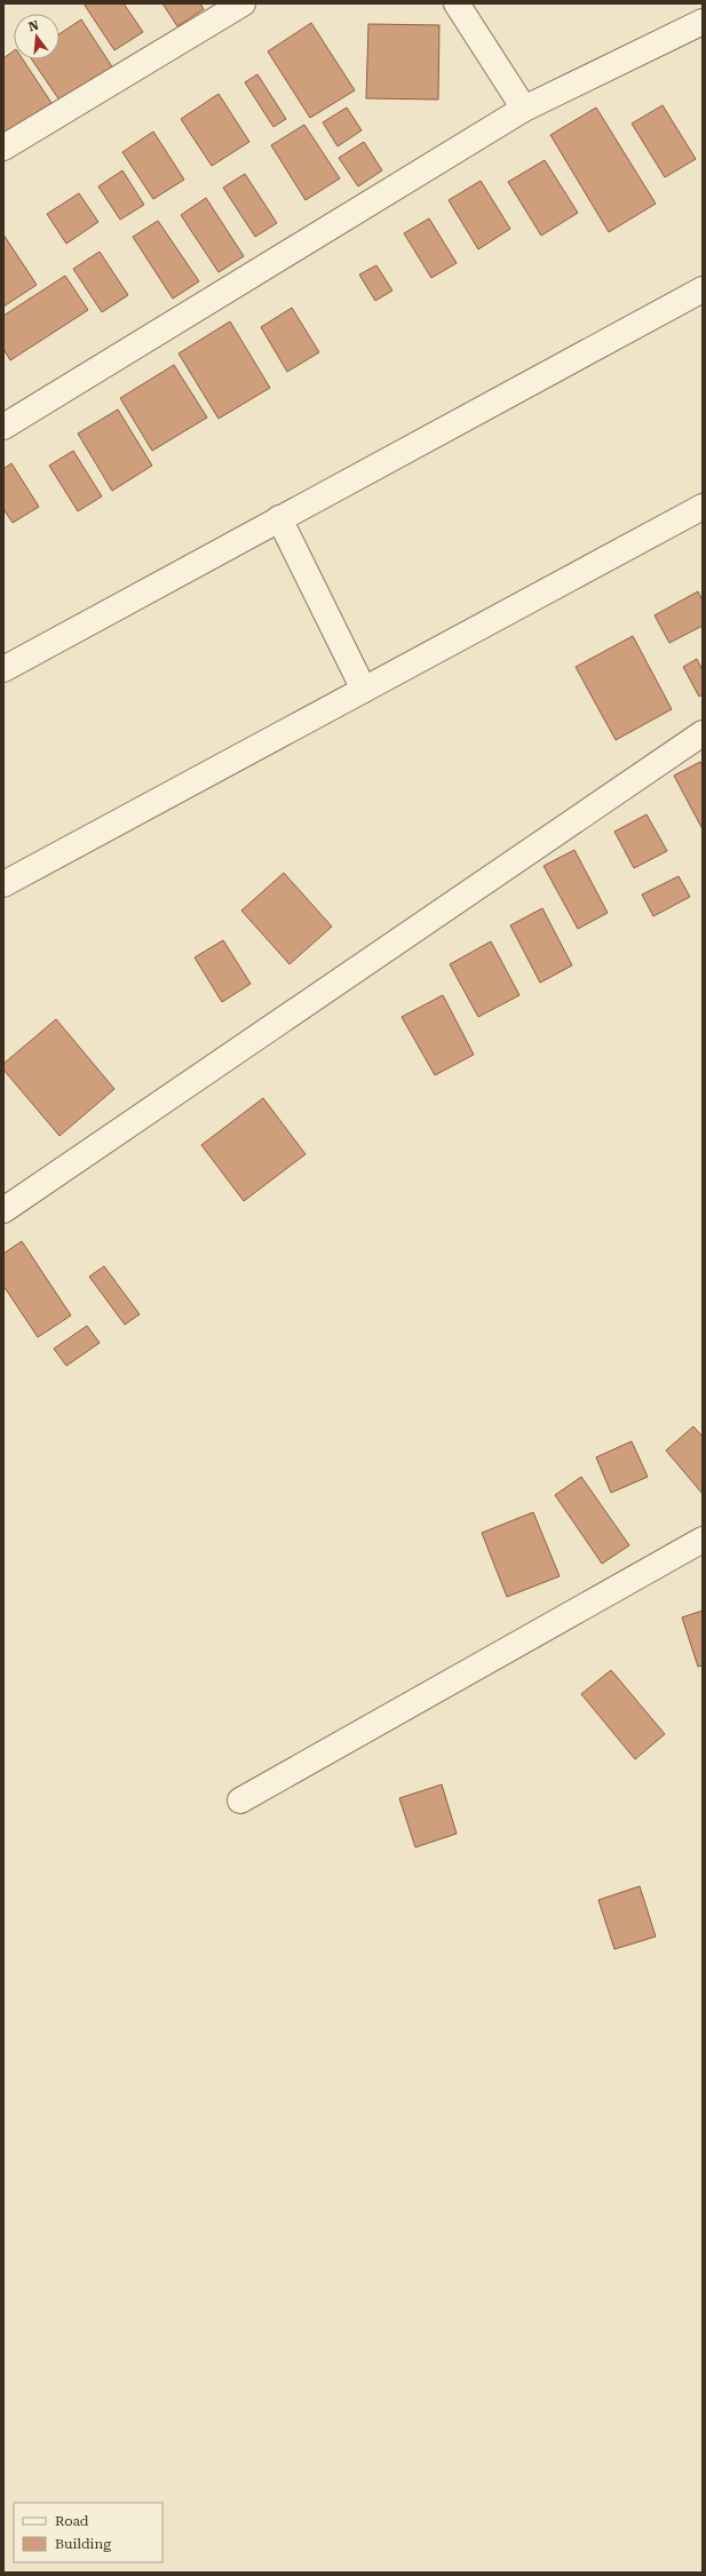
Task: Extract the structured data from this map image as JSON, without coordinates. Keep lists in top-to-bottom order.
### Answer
{
  "legend": ["Road", "Building"],
  "north": "top"
}
